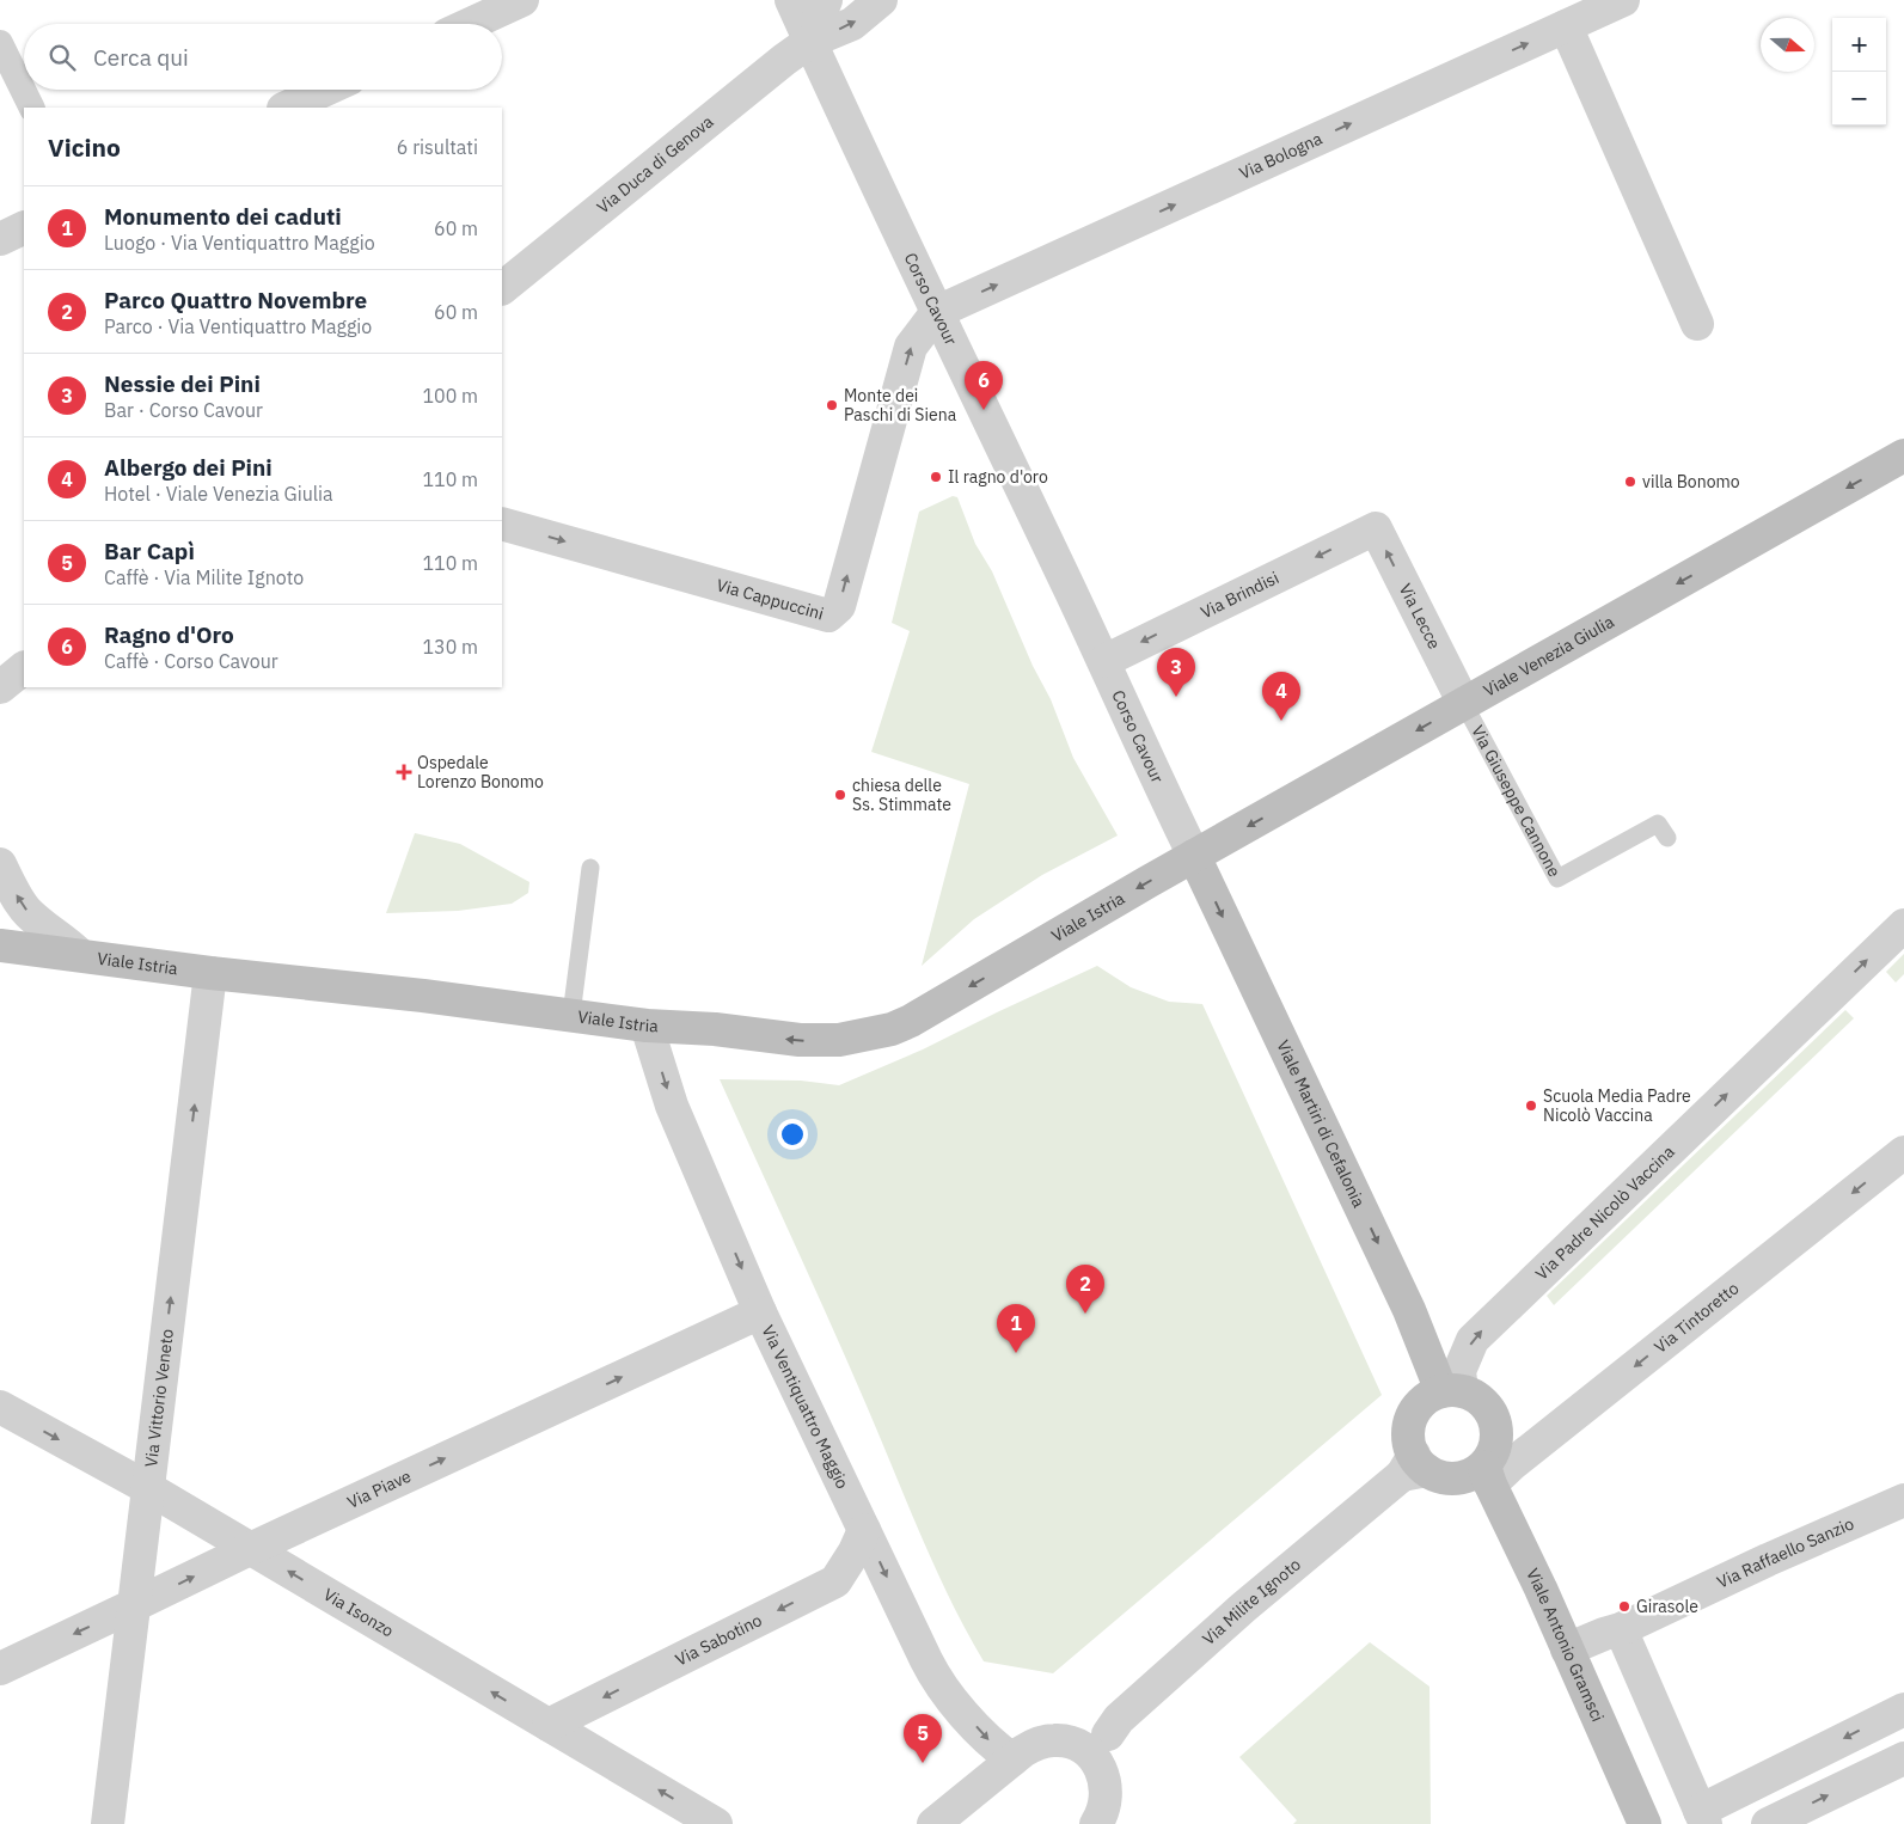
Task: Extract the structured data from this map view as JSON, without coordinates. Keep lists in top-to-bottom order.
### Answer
{
  "streets": {
    "main road": [
      "Viale Venezia Giulia",
      "Viale Istria",
      "Viale Martiri di Cefalonia",
      "Viale Antonio Gramsci"
    ],
    "street": [
      "Via Bologna",
      "Via Duca di Genova",
      "Corso Cavour",
      "Via Brindisi",
      "Via Cappuccini",
      "Via Lecce",
      "Via Padre Nicolò Vaccina",
      "Via Tintoretto",
      "Via Vittorio Veneto",
      "Via Ventiquattro Maggio",
      "Via Piave",
      "Via Raffaello Sanzio",
      "Via Milite Ignoto",
      "Via Isonzo",
      "Via Sabotino"
    ],
    "lane": ["Via Giuseppe Cannone"]
  },
  "crossings": [
    ["Via Bologna", "Corso Cavour"],
    ["Via Bologna", "Via Cappuccini"],
    ["Via Duca di Genova", "Corso Cavour"],
    ["Corso Cavour", "Via Brindisi"],
    ["Corso Cavour", "Via Cappuccini"],
    ["Corso Cavour", "Viale Venezia Giulia"],
    ["Corso Cavour", "Viale Istria"],
    ["Corso Cavour", "Viale Martiri di Cefalonia"],
    ["Via Brindisi", "Via Lecce"],
    ["Via Lecce", "Viale Venezia Giulia"],
    ["Via Lecce", "Via Giuseppe Cannone"],
    ["Viale Venezia Giulia", "Via Giuseppe Cannone"],
    ["Viale Venezia Giulia", "Viale Istria"],
    ["Viale Venezia Giulia", "Viale Martiri di Cefalonia"],
    ["Viale Istria", "Viale Martiri di Cefalonia"],
    ["Viale Istria", "Via Vittorio Veneto"],
    ["Viale Istria", "Via Ventiquattro Maggio"],
    ["Viale Martiri di Cefalonia", "Via Padre Nicolò Vaccina"],
    ["Viale Martiri di Cefalonia", "Via Tintoretto"],
    ["Viale Martiri di Cefalonia", "Via Milite Ignoto"],
    ["Viale Martiri di Cefalonia", "Viale Antonio Gramsci"],
    ["Via Padre Nicolò Vaccina", "Via Tintoretto"],
    ["Via Padre Nicolò Vaccina", "Via Milite Ignoto"],
    ["Via Padre Nicolò Vaccina", "Viale Antonio Gramsci"],
    ["Via Tintoretto", "Via Milite Ignoto"],
    ["Via Tintoretto", "Viale Antonio Gramsci"],
    ["Via Vittorio Veneto", "Via Piave"],
    ["Via Vittorio Veneto", "Via Isonzo"],
    ["Via Ventiquattro Maggio", "Via Piave"],
    ["Via Ventiquattro Maggio", "Via Sabotino"],
    ["Via Piave", "Via Isonzo"],
    ["Via Raffaello Sanzio", "Viale Antonio Gramsci"],
    ["Via Milite Ignoto", "Viale Antonio Gramsci"],
    ["Via Isonzo", "Via Sabotino"]
  ],
  "one_way": [
    "Via Bologna",
    "Via Brindisi",
    "Via Lecce",
    "Viale Venezia Giulia",
    "Viale Martiri di Cefalonia",
    "Via Padre Nicolò Vaccina",
    "Via Tintoretto",
    "Via Vittorio Veneto",
    "Via Ventiquattro Maggio",
    "Via Sabotino"
  ],
  "places": {
    "other": [
      "Monte dei Paschi di Siena",
      "Il ragno d'oro",
      "villa Bonomo",
      "chiesa delle Ss. Stimmate",
      "Scuola Media Padre Nicolò Vaccina",
      "Girasole"
    ],
    "health": ["Ospedale Lorenzo Bonomo"]
  },
  "north": "right",
  "page": {
    "map_buttons": ["+", "−"],
    "search": "Cerca qui",
    "heading": ["Vicino", "6 risultati"],
    "list": [
      {
        "mark": "1",
        "name": "Monumento dei caduti",
        "note": "Luogo · Via Ventiquattro Maggio",
        "value": "60 m"
      },
      {
        "mark": "2",
        "name": "Parco Quattro Novembre",
        "note": "Parco · Via Ventiquattro Maggio",
        "value": "60 m"
      },
      {
        "mark": "3",
        "name": "Nessie dei Pini",
        "note": "Bar · Corso Cavour",
        "value": "100 m"
      },
      {
        "mark": "4",
        "name": "Albergo dei Pini",
        "note": "Hotel · Viale Venezia Giulia",
        "value": "110 m"
      },
      {
        "mark": "5",
        "name": "Bar Capì",
        "note": "Caffè · Via Milite Ignoto",
        "value": "110 m"
      },
      {
        "mark": "6",
        "name": "Ragno d'Oro",
        "note": "Caffè · Corso Cavour",
        "value": "130 m"
      }
    ],
    "pins": [
      "6",
      "3",
      "4",
      "2",
      "1",
      "5"
    ]
  }
}
